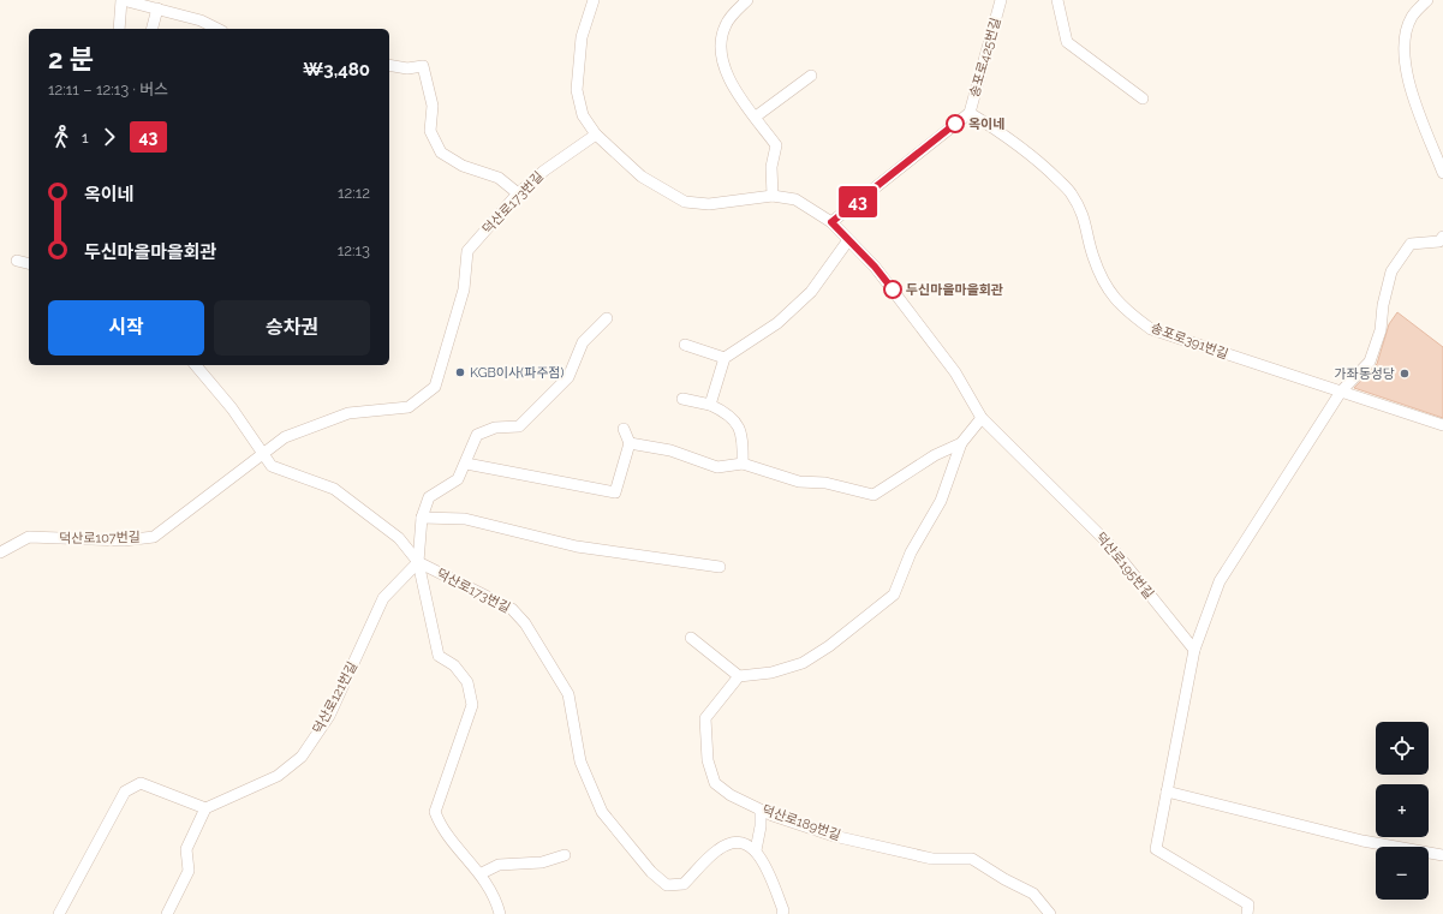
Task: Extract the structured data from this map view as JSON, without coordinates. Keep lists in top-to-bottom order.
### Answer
{
  "streets": {
    "street": [
      "송포로425번길",
      "덕산로173번길",
      "송포로391번길",
      "덕산로107번길",
      "덕산로195번길",
      "덕산로121번길",
      "덕산로189번길"
    ]
  },
  "crossings": [
    ["송포로425번길", "송포로391번길"],
    ["송포로425번길", "덕산로195번길"],
    ["덕산로173번길", "덕산로107번길"],
    ["덕산로173번길", "덕산로195번길"],
    ["덕산로173번길", "덕산로121번길"]
  ],
  "places": [
    "옥이네",
    "두신마을마을회관",
    "KGB이사(파주점)",
    "가좌동성당"
  ],
  "lines": ["bus line 43"],
  "page": {
    "on_map": "43",
    "heading": ["2 분", "12:11 – 12:13 · 버스", "₩3,480"],
    "legs": ["1", "43"],
    "list": [
      {
        "name": "옥이네",
        "value": "12:12"
      },
      {
        "name": "두신마을마을회관",
        "value": "12:13"
      }
    ],
    "buttons": ["시작", "승차권"],
    "map_buttons": ["+", "−"]
  }
}
